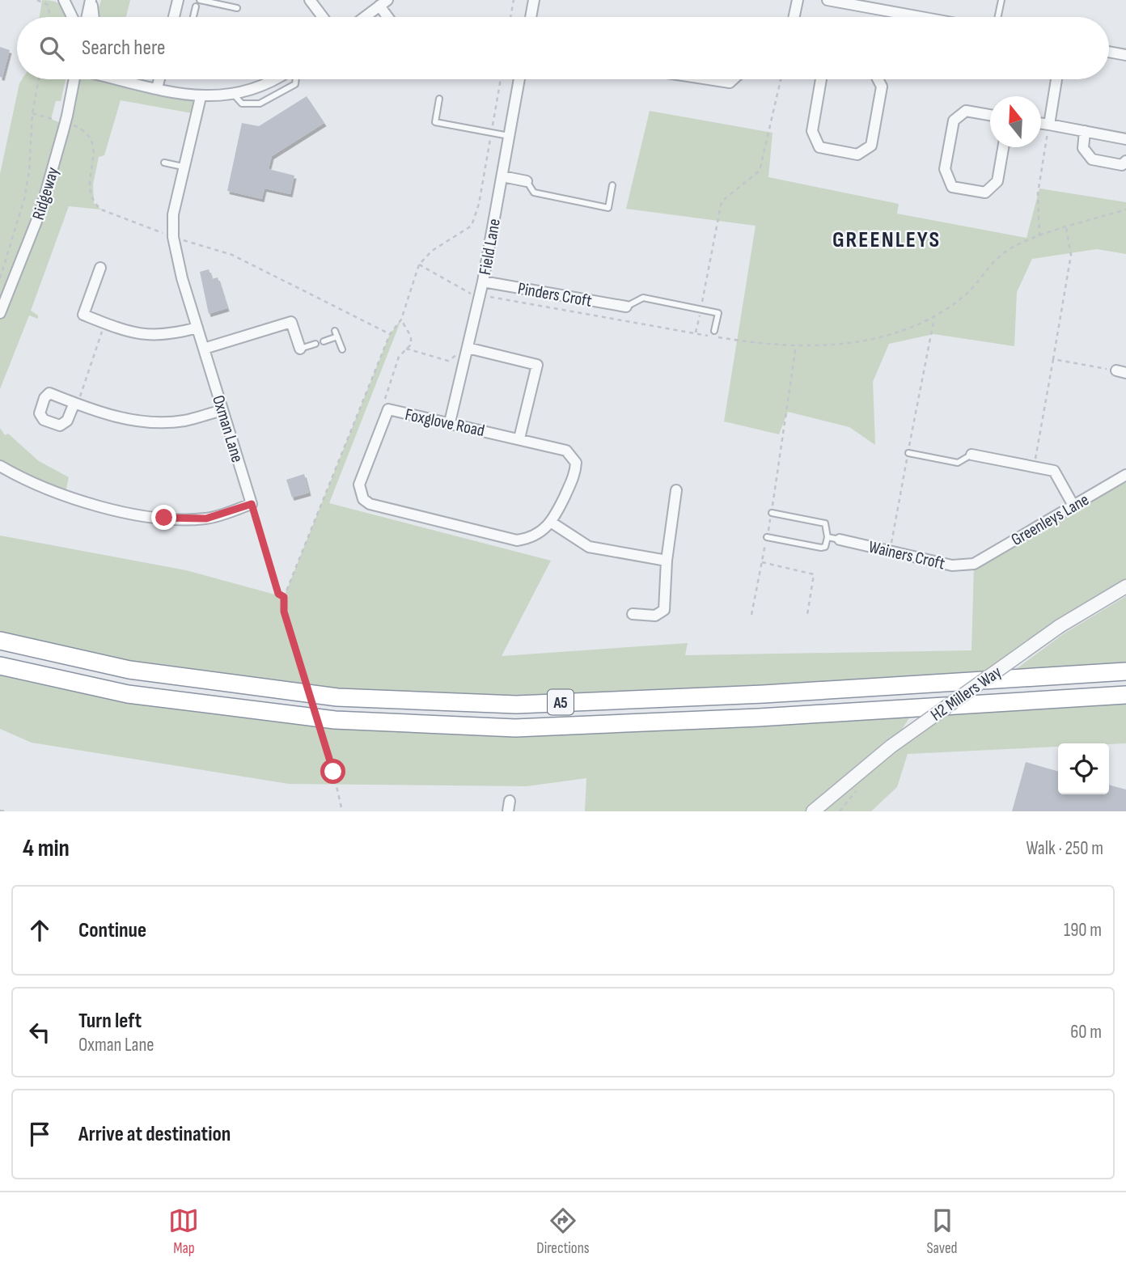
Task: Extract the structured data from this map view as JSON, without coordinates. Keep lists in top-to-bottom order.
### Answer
{
  "streets": {
    "highway": ["A5"],
    "street": [
      "Ridgeway",
      "Field Lane",
      "Pinders Croft",
      "Foxglove Road",
      "Oxman Lane",
      "Greenleys Lane",
      "Wainers Croft",
      "H2 Millers Way"
    ]
  },
  "crossings": [
    ["Field Lane", "Pinders Croft"],
    ["Field Lane", "Foxglove Road"],
    ["Greenleys Lane", "Wainers Croft"]
  ],
  "districts": ["GREENLEYS"],
  "north": "top",
  "page": {
    "search": "Search here",
    "heading": ["4 min", "Walk · 250 m"],
    "list": [
      ["Continue", "190 m"],
      ["Turn left", "Oxman Lane", "60 m"],
      "Arrive at destination"
    ],
    "nav": ["Map", "Directions", "Saved"]
  }
}
